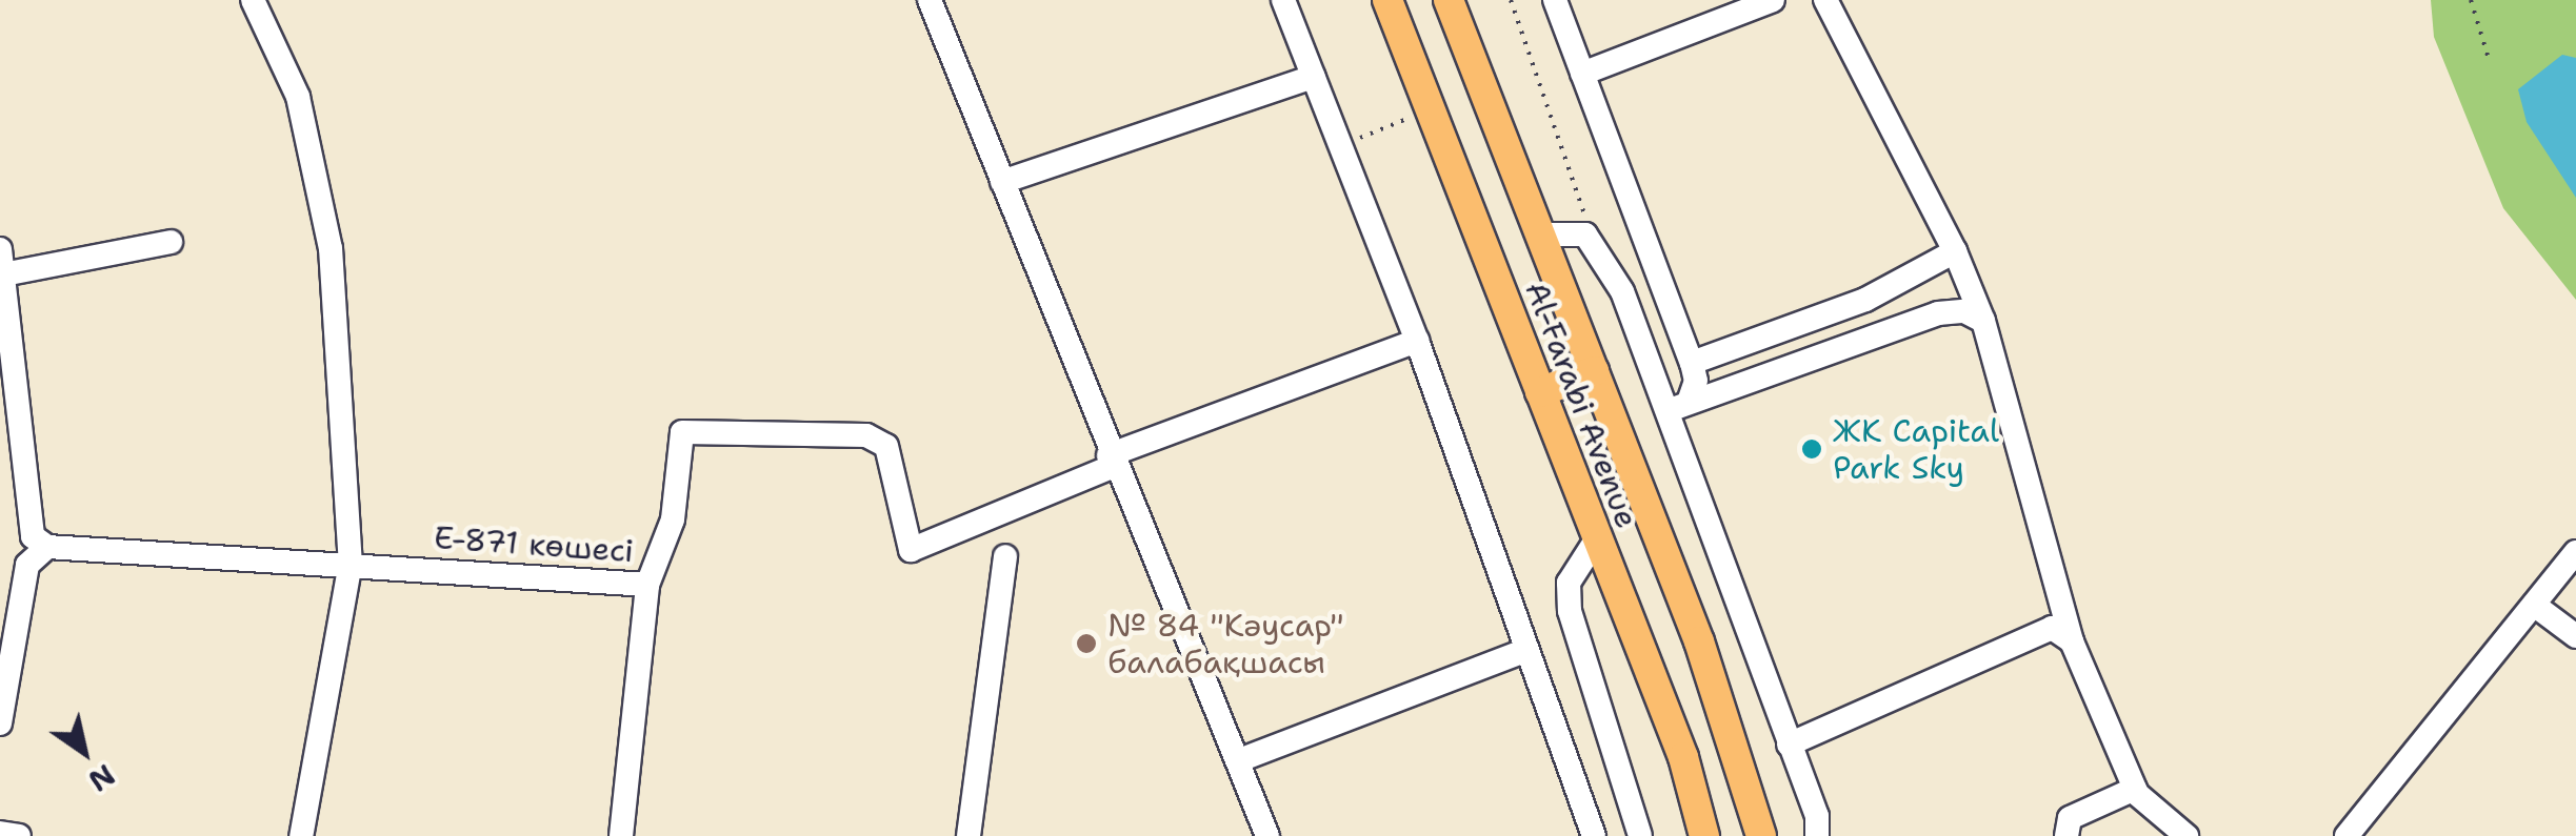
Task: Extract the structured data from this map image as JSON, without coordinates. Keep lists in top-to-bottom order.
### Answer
{
  "streets": {
    "main road": ["Al-Farabi Avenue"],
    "street": ["Е-871 көшесі"]
  },
  "places": ["ЖК Capital Park Sky", "№ 84 \"Кәусар\" балабақшасы"],
  "north": "bottom right"
}
